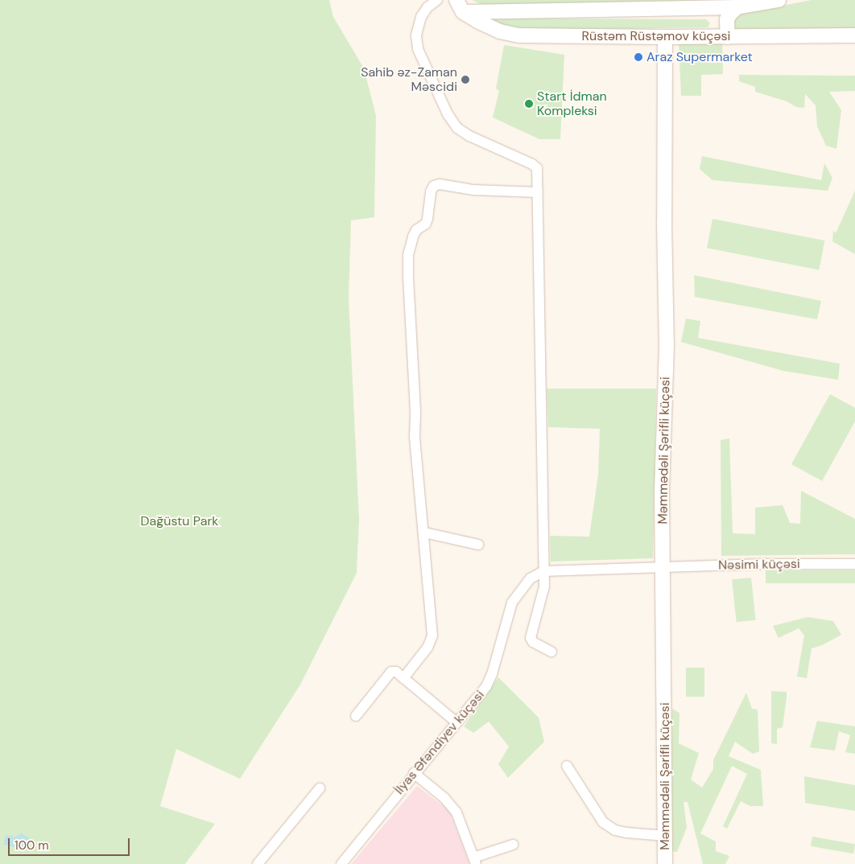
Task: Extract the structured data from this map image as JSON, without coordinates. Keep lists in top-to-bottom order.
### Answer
{
  "streets": {
    "street": [
      "Rüstəm Rüstəmov küçəsi",
      "Məmmədəli Şərifli küçəsi",
      "Nəsimi küçəsi",
      "İlyas Əfəndiyev küçəsi"
    ]
  },
  "crossings": [
    ["Rüstəm Rüstəmov küçəsi", "Məmmədəli Şərifli küçəsi"],
    ["Məmmədəli Şərifli küçəsi", "Nəsimi küçəsi"]
  ],
  "parks": ["Dağüstu Park"],
  "places": ["Araz Supermarket", "Sahib əz-Zaman Məscidi", "Start İdman Kompleksi"],
  "scale_bar": "100 m"
}
